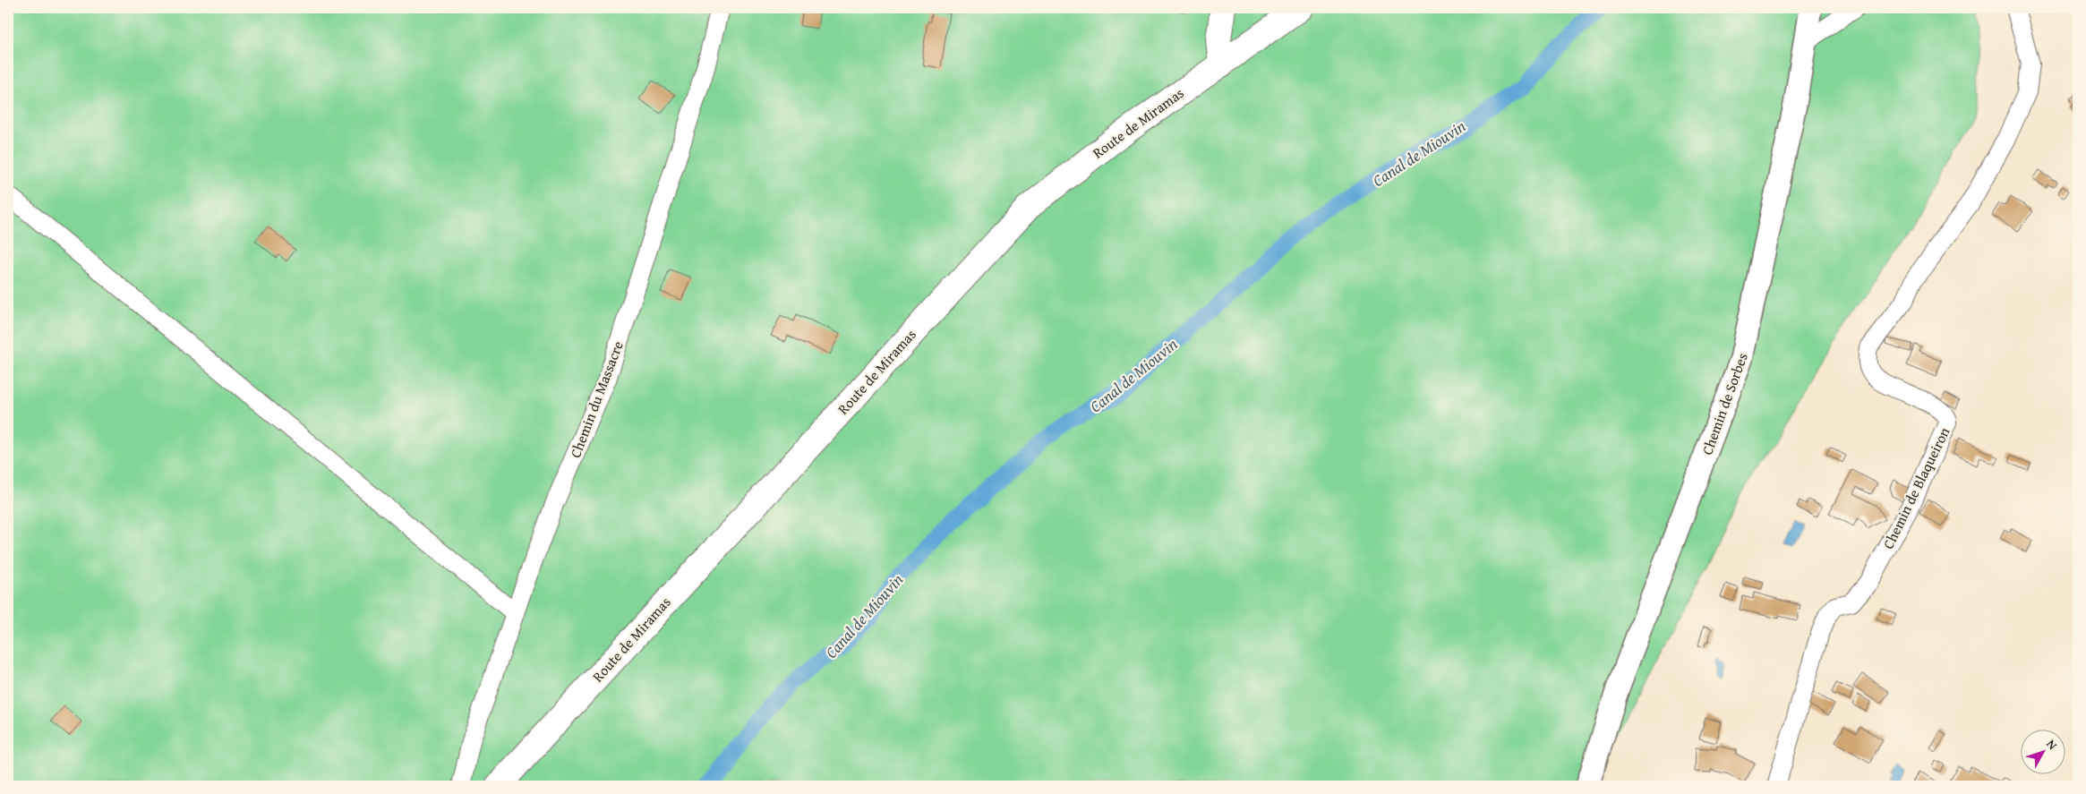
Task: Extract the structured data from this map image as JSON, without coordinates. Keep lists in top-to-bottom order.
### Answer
{
  "streets": {
    "main road": ["Route de Miramas"],
    "street": ["Chemin du Massacre", "Chemin de Sorbes", "Chemin de Blaqueiron"]
  },
  "water": ["Canal de Miouvin"],
  "north": "top right"
}
